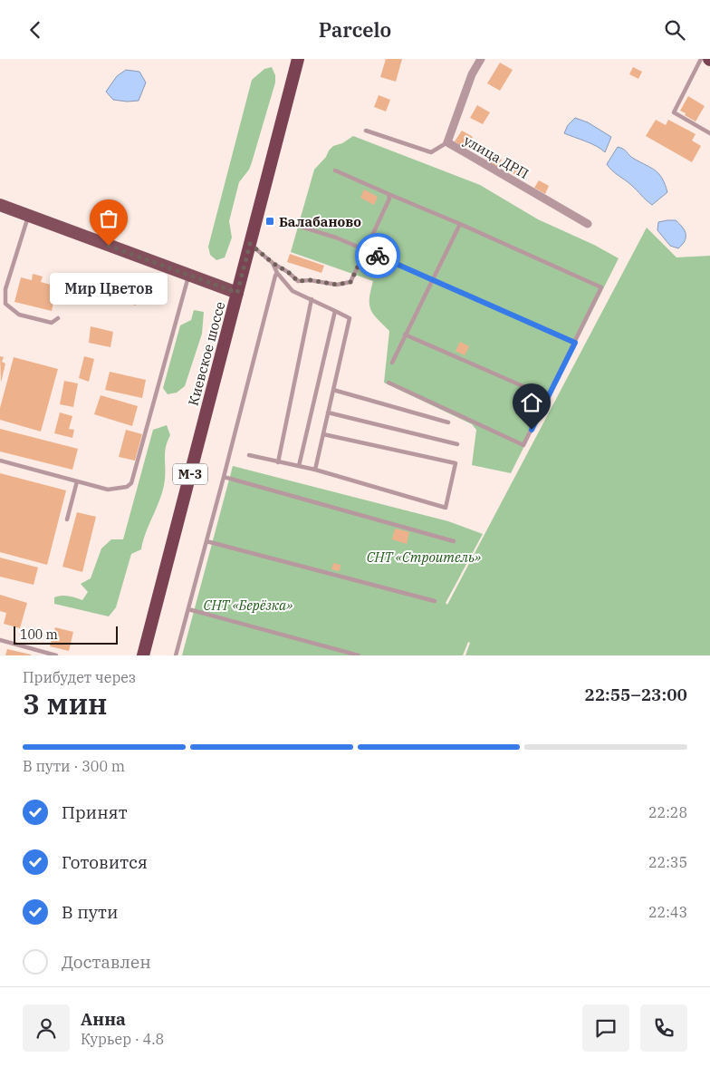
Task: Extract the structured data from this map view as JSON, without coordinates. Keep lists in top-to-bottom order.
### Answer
{
  "streets": {
    "highway": ["Киевское шоссе", "М-3"],
    "street": ["улица ДРП"]
  },
  "parks": ["СНТ «Строитель»", "СНТ «Берёзка»"],
  "places": {
    "transit": ["Балабаново"],
    "other": ["Мир Цветов"]
  },
  "scale_bar": "100 m",
  "page": {
    "header": "Parcelo",
    "bubble": "Мир Цветов",
    "scale": "100 m",
    "heading": ["3 мин", "Прибудет через", "22:55–23:00"],
    "panel": ["Анна", "Курьер · 4.8"],
    "bar": "В пути · 300 m",
    "list": [
      ["Принят", "22:28"],
      ["Готовится", "22:35"],
      ["В пути", "22:43"],
      "Доставлен"
    ]
  }
}
